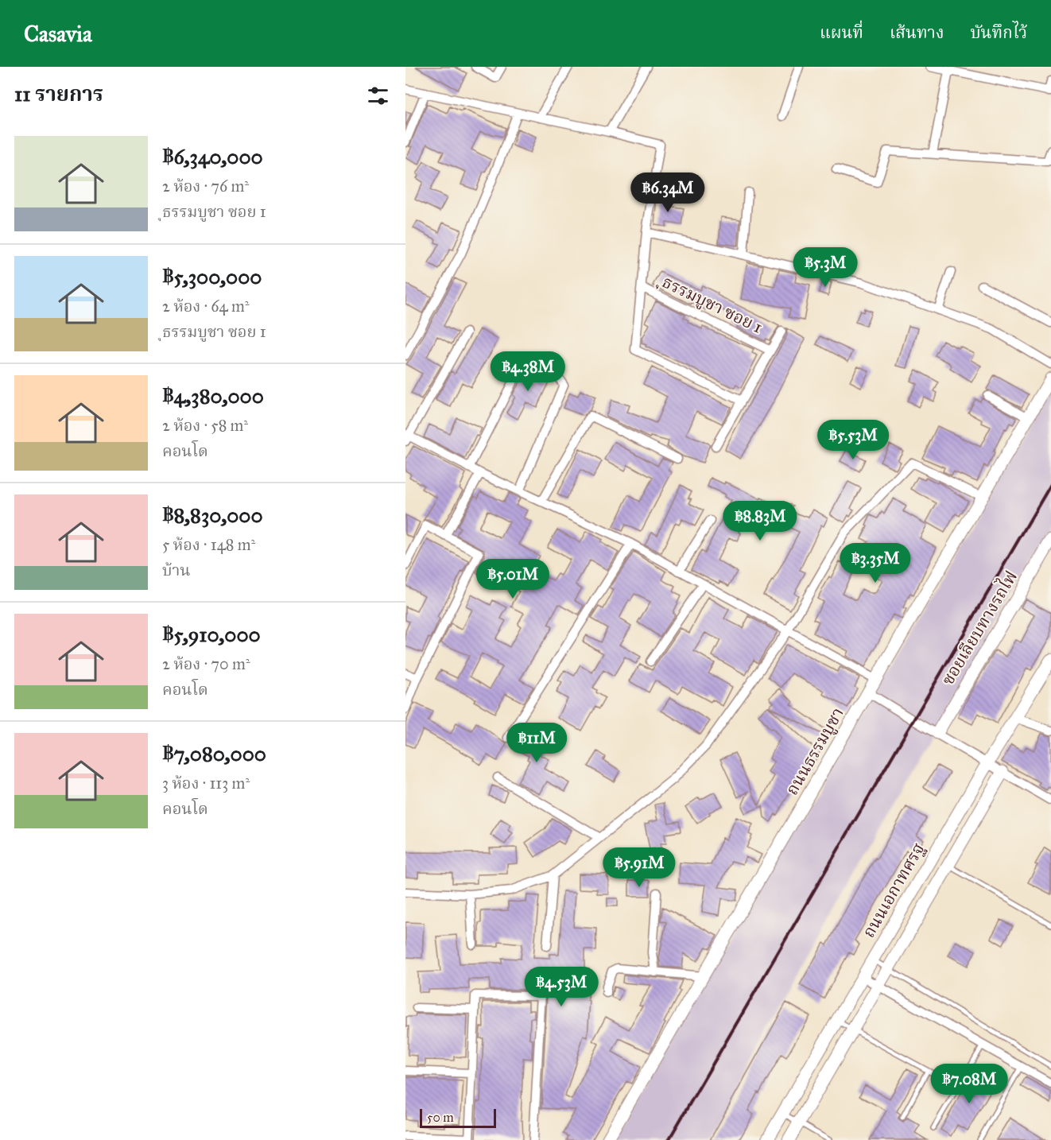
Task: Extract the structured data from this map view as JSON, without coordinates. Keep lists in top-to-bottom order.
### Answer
{
  "streets": {
    "main road": ["ซอยเลียบทางรถไฟ", "ถนนธรรมบูชา", "ถนนเอกาทศรฐ"],
    "street": ["ุธรรมบูชา ซอย 1"]
  },
  "scale_bar": "50 m",
  "page": {
    "header": "Casavia",
    "nav": ["แผนที่", "เส้นทาง", "บันทึกไว้"],
    "heading": "11 รายการ",
    "list": [
      {
        "name": "฿6,340,000",
        "note": "2 ห้อง · 76 m² · ุธรรมบูชา ซอย 1"
      },
      {
        "name": "฿5,300,000",
        "note": "2 ห้อง · 64 m² · ุธรรมบูชา ซอย 1"
      },
      {
        "name": "฿4,380,000",
        "note": "2 ห้อง · 58 m² · คอนโด"
      },
      {
        "name": "฿8,830,000",
        "note": "5 ห้อง · 148 m² · บ้าน"
      },
      {
        "name": "฿5,910,000",
        "note": "2 ห้อง · 70 m² · คอนโด"
      },
      {
        "name": "฿7,080,000",
        "note": "3 ห้อง · 113 m² · คอนโด"
      }
    ],
    "price": [
      "฿6.34M",
      "฿5.3M",
      "฿4.38M",
      "฿5.53M",
      "฿8.83M",
      "฿3.35M",
      "฿5.01M",
      "฿11M",
      "฿5.91M",
      "฿4.53M",
      "฿7.08M"
    ],
    "scale": "50 m"
  }
}
